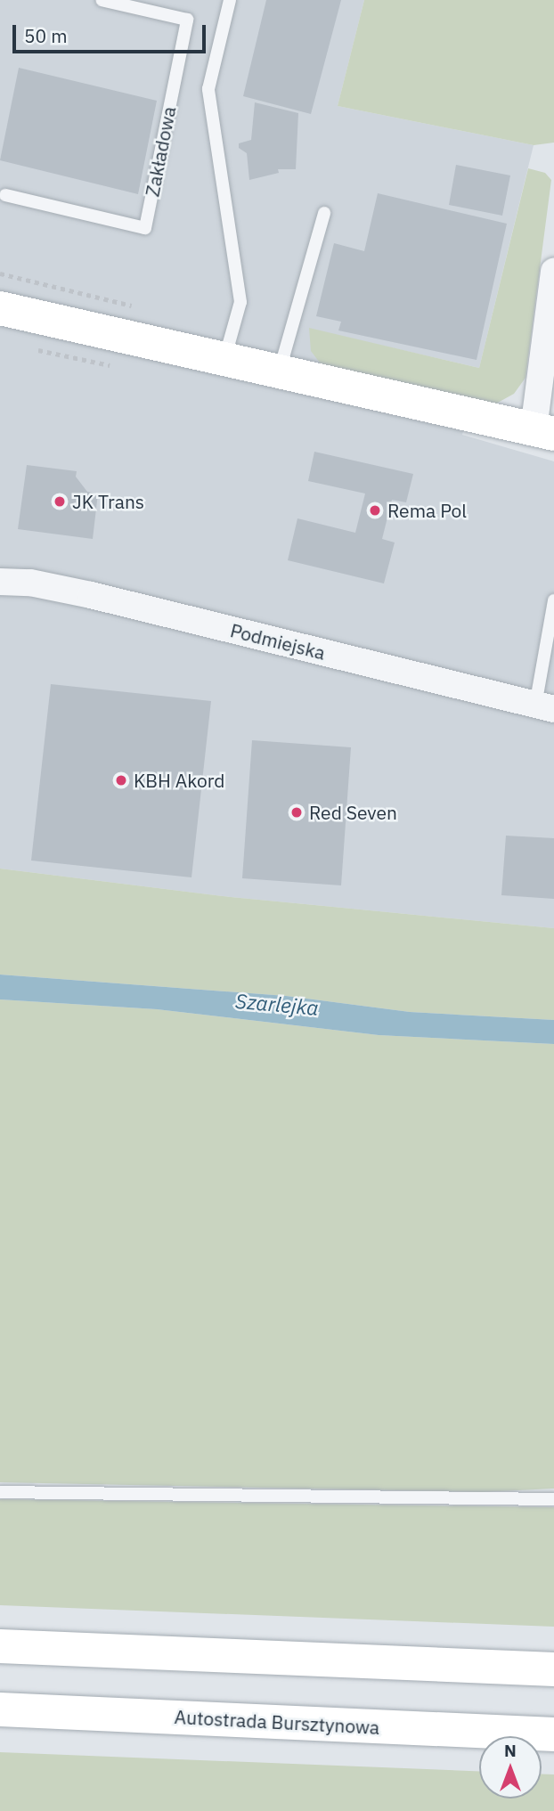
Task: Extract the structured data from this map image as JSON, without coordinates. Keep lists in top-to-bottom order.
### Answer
{
  "streets": {
    "main road": ["Autostrada Bursztynowa"],
    "street": ["Podmiejska"],
    "lane": ["Zakładowa"]
  },
  "water": ["Szarlejka"],
  "places": [
    "JK Trans",
    "Rema Pol",
    "KBH Akord",
    "Red Seven"
  ],
  "scale_bar": "50 m",
  "north": "top"
}
